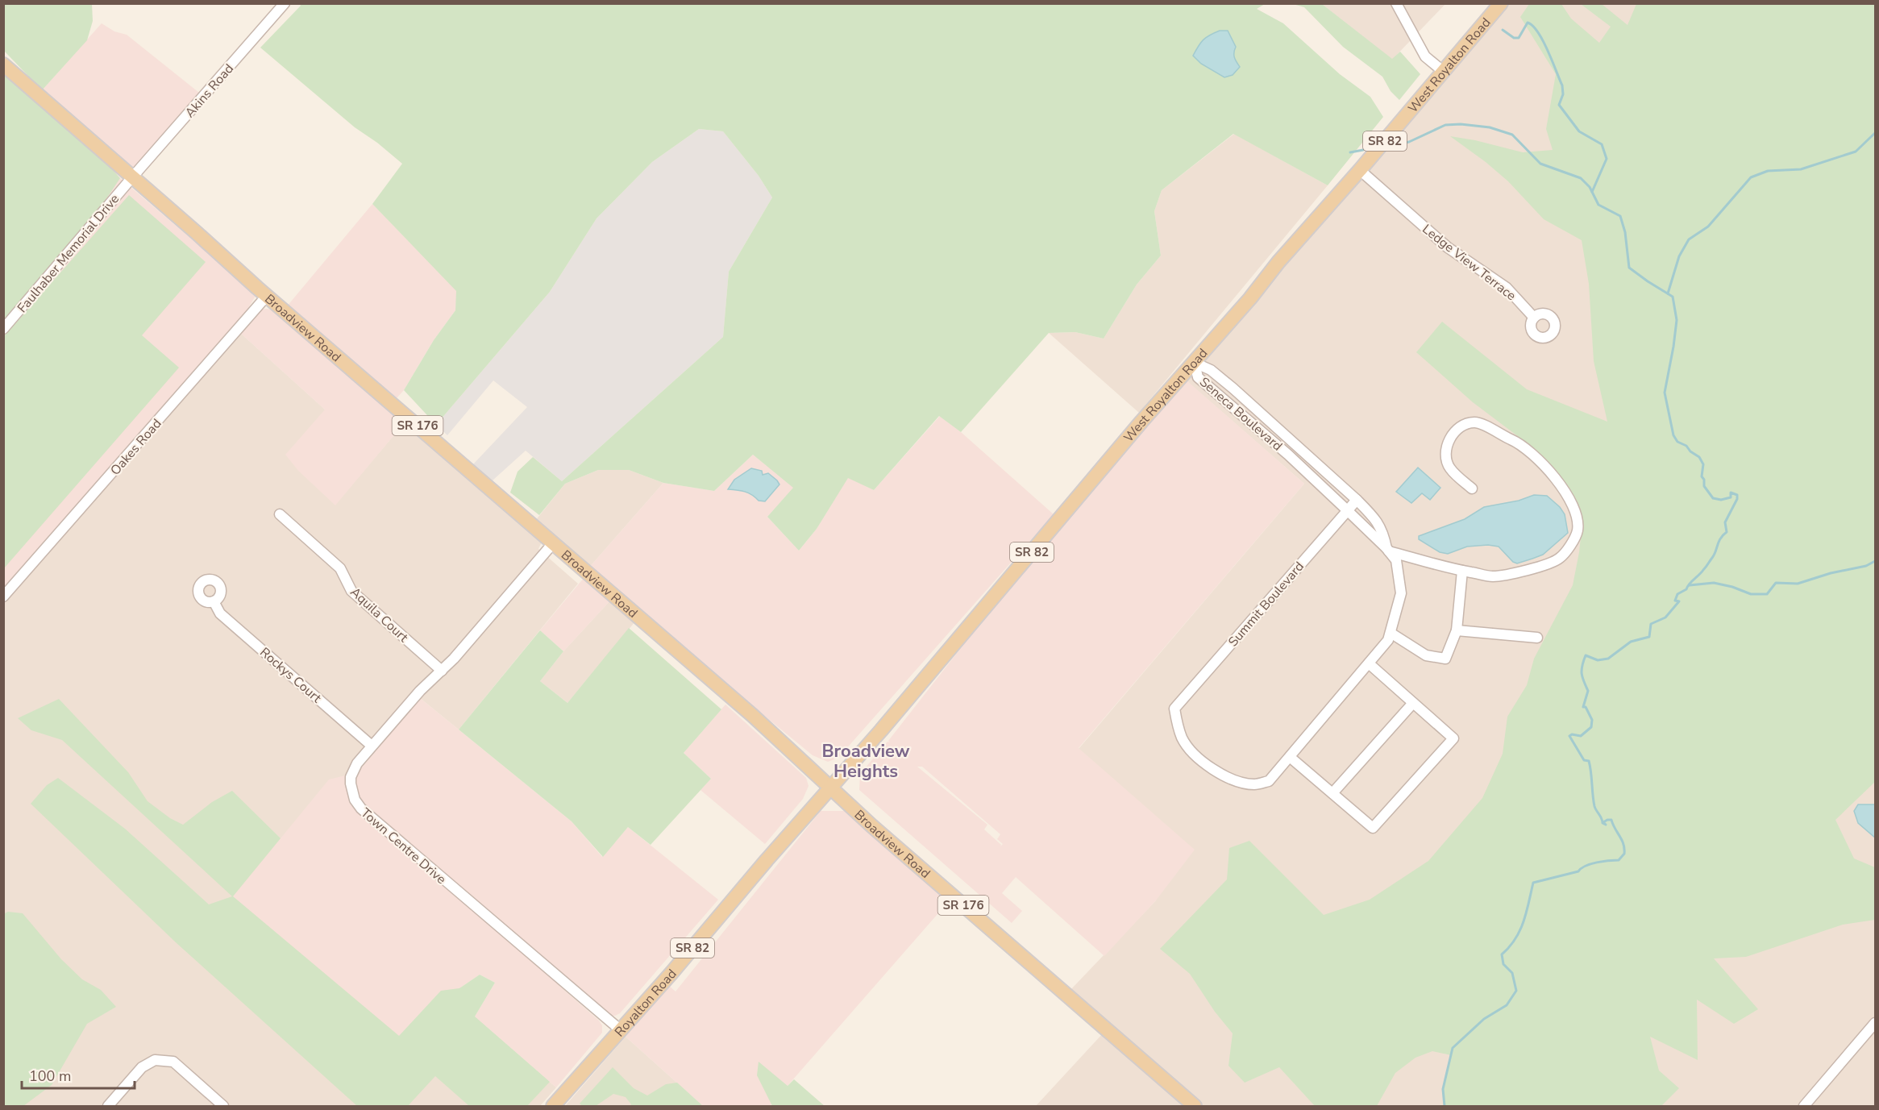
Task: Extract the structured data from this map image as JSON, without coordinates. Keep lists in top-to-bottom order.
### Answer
{
  "streets": {
    "main road": [
      "West Royalton Road",
      "SR 82",
      "Broadview Road",
      "SR 176",
      "Royalton Road"
    ],
    "street": [
      "Akins Road",
      "Faulhaber Memorial Drive",
      "Ledge View Terrace",
      "Seneca Boulevard",
      "Oakes Road",
      "Summit Boulevard",
      "Aquila Court",
      "Rockys Court",
      "Town Centre Drive"
    ]
  },
  "crossings": [
    ["West Royalton Road", "Ledge View Terrace"],
    ["West Royalton Road", "Broadview Road"],
    ["West Royalton Road", "Seneca Boulevard"],
    ["West Royalton Road", "Royalton Road"],
    ["Akins Road", "Faulhaber Memorial Drive"],
    ["Akins Road", "Broadview Road"],
    ["Faulhaber Memorial Drive", "Broadview Road"],
    ["Broadview Road", "Oakes Road"],
    ["Broadview Road", "Town Centre Drive"],
    ["Broadview Road", "Royalton Road"],
    ["Seneca Boulevard", "Summit Boulevard"],
    ["Aquila Court", "Town Centre Drive"],
    ["Rockys Court", "Town Centre Drive"],
    ["Town Centre Drive", "Royalton Road"]
  ],
  "districts": ["Broadview Heights"],
  "scale_bar": "100 m"
}
